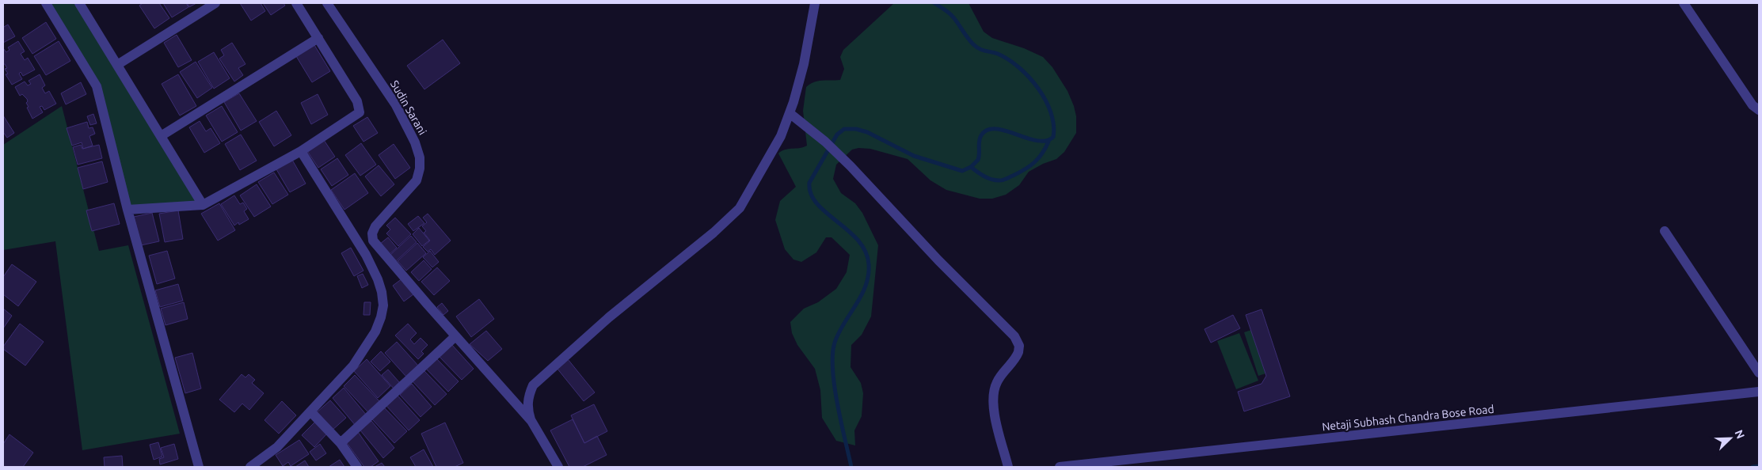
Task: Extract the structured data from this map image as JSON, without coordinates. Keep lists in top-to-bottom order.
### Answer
{
  "streets": {
    "street": ["Sudin Sarani", "Netaji Subhash Chandra Bose Road"]
  },
  "north": "top right"
}
